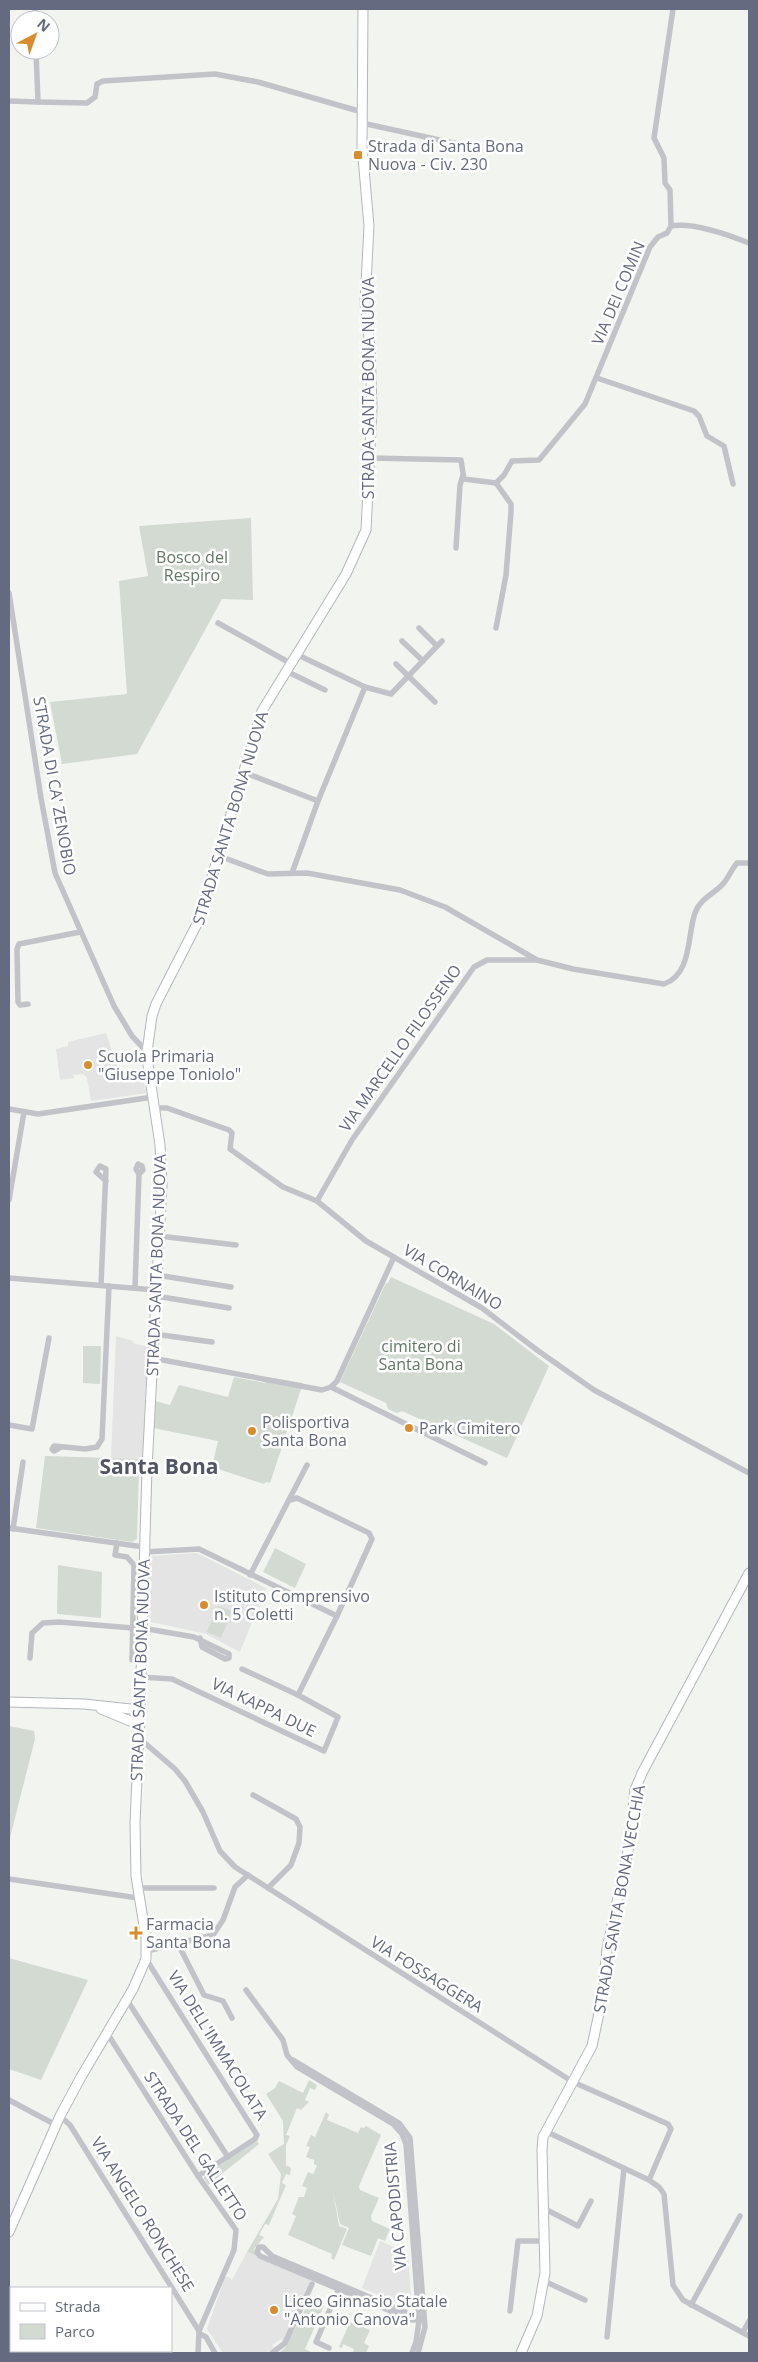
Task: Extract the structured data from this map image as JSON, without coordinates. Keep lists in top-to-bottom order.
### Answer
{
  "streets": {
    "street": [
      "VIA DEI COMIN",
      "STRADA SANTA BONA NUOVA",
      "STRADA DI CA' ZENOBIO",
      "VIA MARCELLO FILOSSENO",
      "VIA CORNAINO",
      "VIA KAPPA DUE",
      "STRADA SANTA BONA VECCHIA",
      "VIA FOSSAGGERA",
      "VIA DELL'IMMACOLATA",
      "STRADA DEL GALLETTO",
      "VIA CAPODISTRIA",
      "VIA ANGELO RONCHESE"
    ]
  },
  "crossings": [
    ["STRADA SANTA BONA NUOVA", "STRADA DI CA' ZENOBIO"],
    ["STRADA SANTA BONA NUOVA", "VIA CORNAINO"],
    ["STRADA SANTA BONA NUOVA", "VIA KAPPA DUE"],
    ["STRADA SANTA BONA NUOVA", "VIA FOSSAGGERA"],
    ["STRADA SANTA BONA NUOVA", "VIA DELL'IMMACOLATA"],
    ["VIA MARCELLO FILOSSENO", "VIA CORNAINO"],
    ["STRADA SANTA BONA VECCHIA", "VIA FOSSAGGERA"],
    ["VIA DELL'IMMACOLATA", "STRADA DEL GALLETTO"],
    ["STRADA DEL GALLETTO", "VIA ANGELO RONCHESE"]
  ],
  "districts": ["Santa Bona"],
  "parks": ["Bosco del Respiro", "cimitero di Santa Bona"],
  "places": {
    "transit": ["Strada di Santa Bona Nuova - Civ. 230"],
    "other": [
      "Scuola Primaria \"Giuseppe Toniolo\"",
      "Park Cimitero",
      "Polisportiva Santa Bona",
      "Istituto Comprensivo n. 5 Coletti",
      "Liceo Ginnasio Statale \"Antonio Canova\""
    ],
    "health": ["Farmacia Santa Bona"]
  },
  "legend": ["Strada", "Parco"],
  "north": "top right"
}
